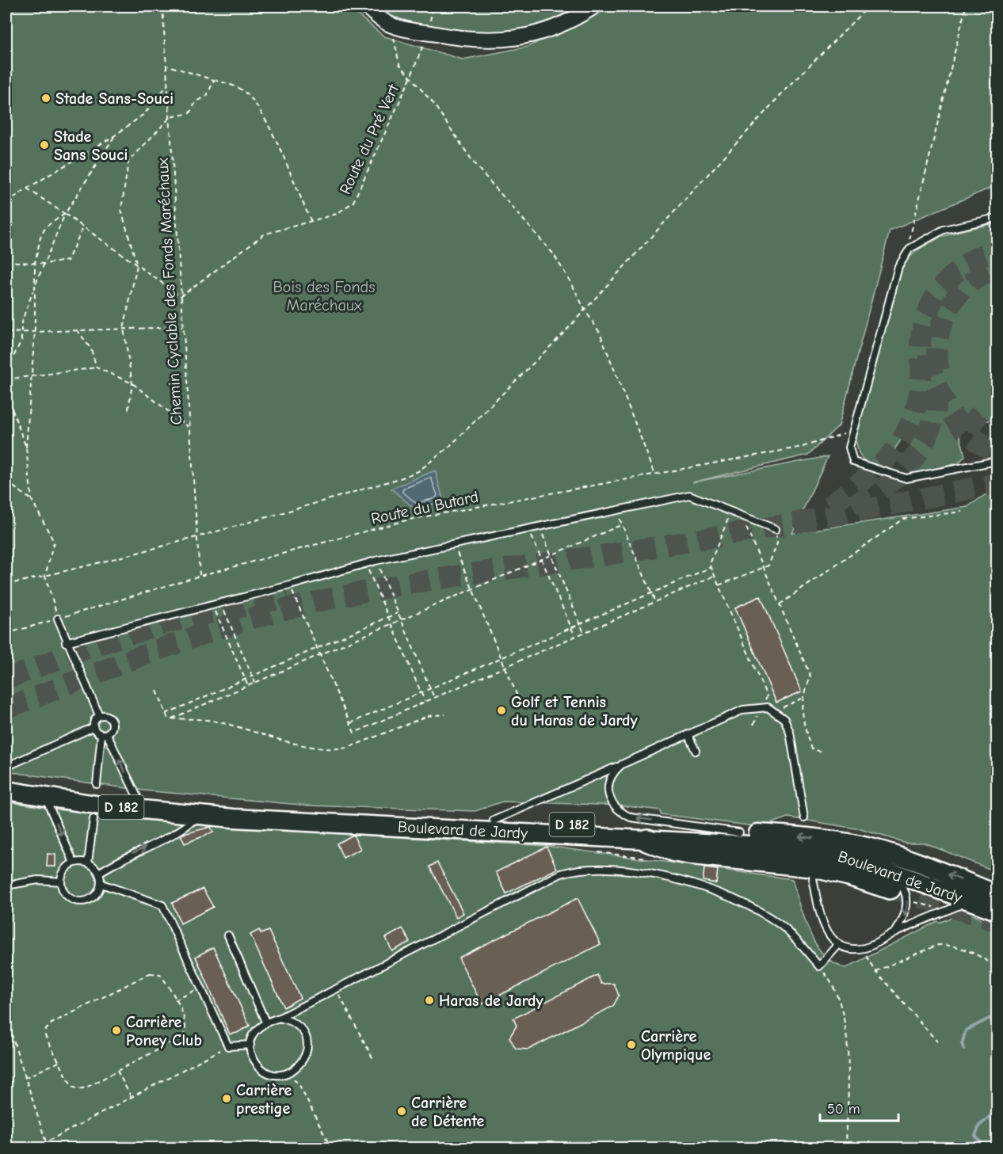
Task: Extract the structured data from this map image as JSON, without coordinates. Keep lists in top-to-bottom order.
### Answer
{
  "streets": {
    "main road": ["D 182", "Boulevard de Jardy"],
    "path": ["Route du Pré Vert", "Chemin Cyclable des Fonds Maréchaux", "Route du Butard"]
  },
  "crossings": [
    ["Route du Pré Vert", "Chemin Cyclable des Fonds Maréchaux"],
    ["Chemin Cyclable des Fonds Maréchaux", "Route du Butard"]
  ],
  "parks": ["Bois des Fonds Maréchaux"],
  "places": [
    "Stade Sans-Souci",
    "Stade Sans Souci",
    "Golf et Tennis du Haras de Jardy",
    "Haras de Jardy",
    "Carrière Poney Club",
    "Carrière Olympique",
    "Carrière prestige",
    "Carrière de Détente"
  ],
  "scale_bar": "50 m"
}
